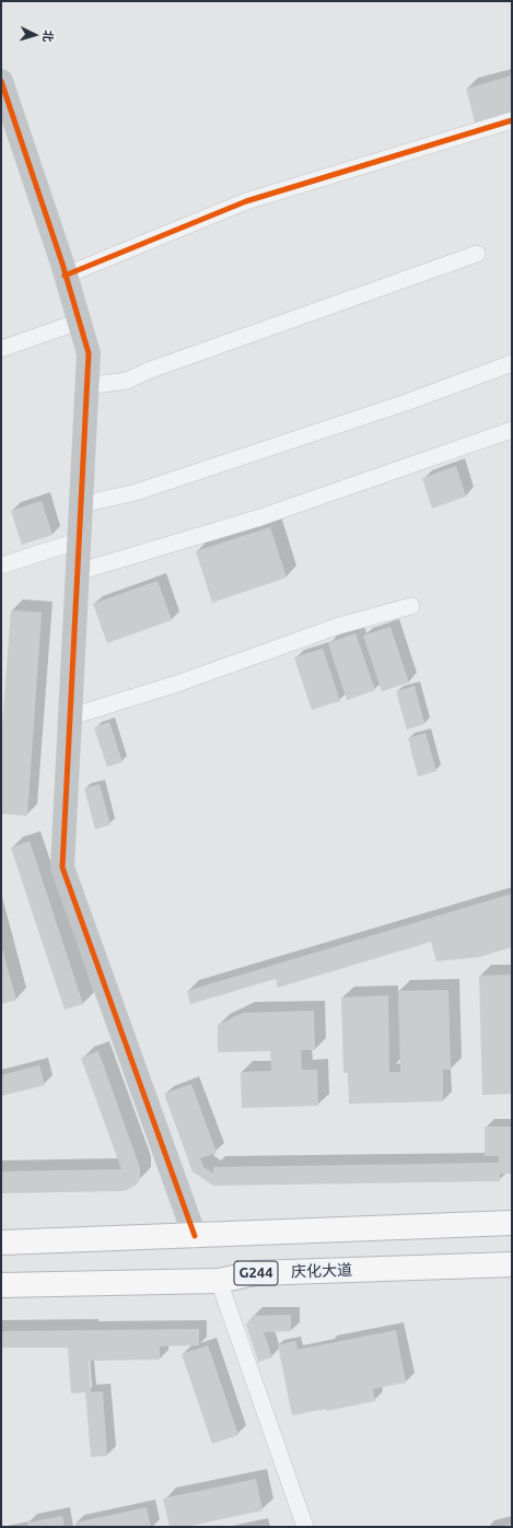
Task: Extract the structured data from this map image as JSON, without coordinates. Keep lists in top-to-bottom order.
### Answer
{
  "streets": {
    "highway": ["庆化大道", "G244"]
  },
  "north": "right"
}
